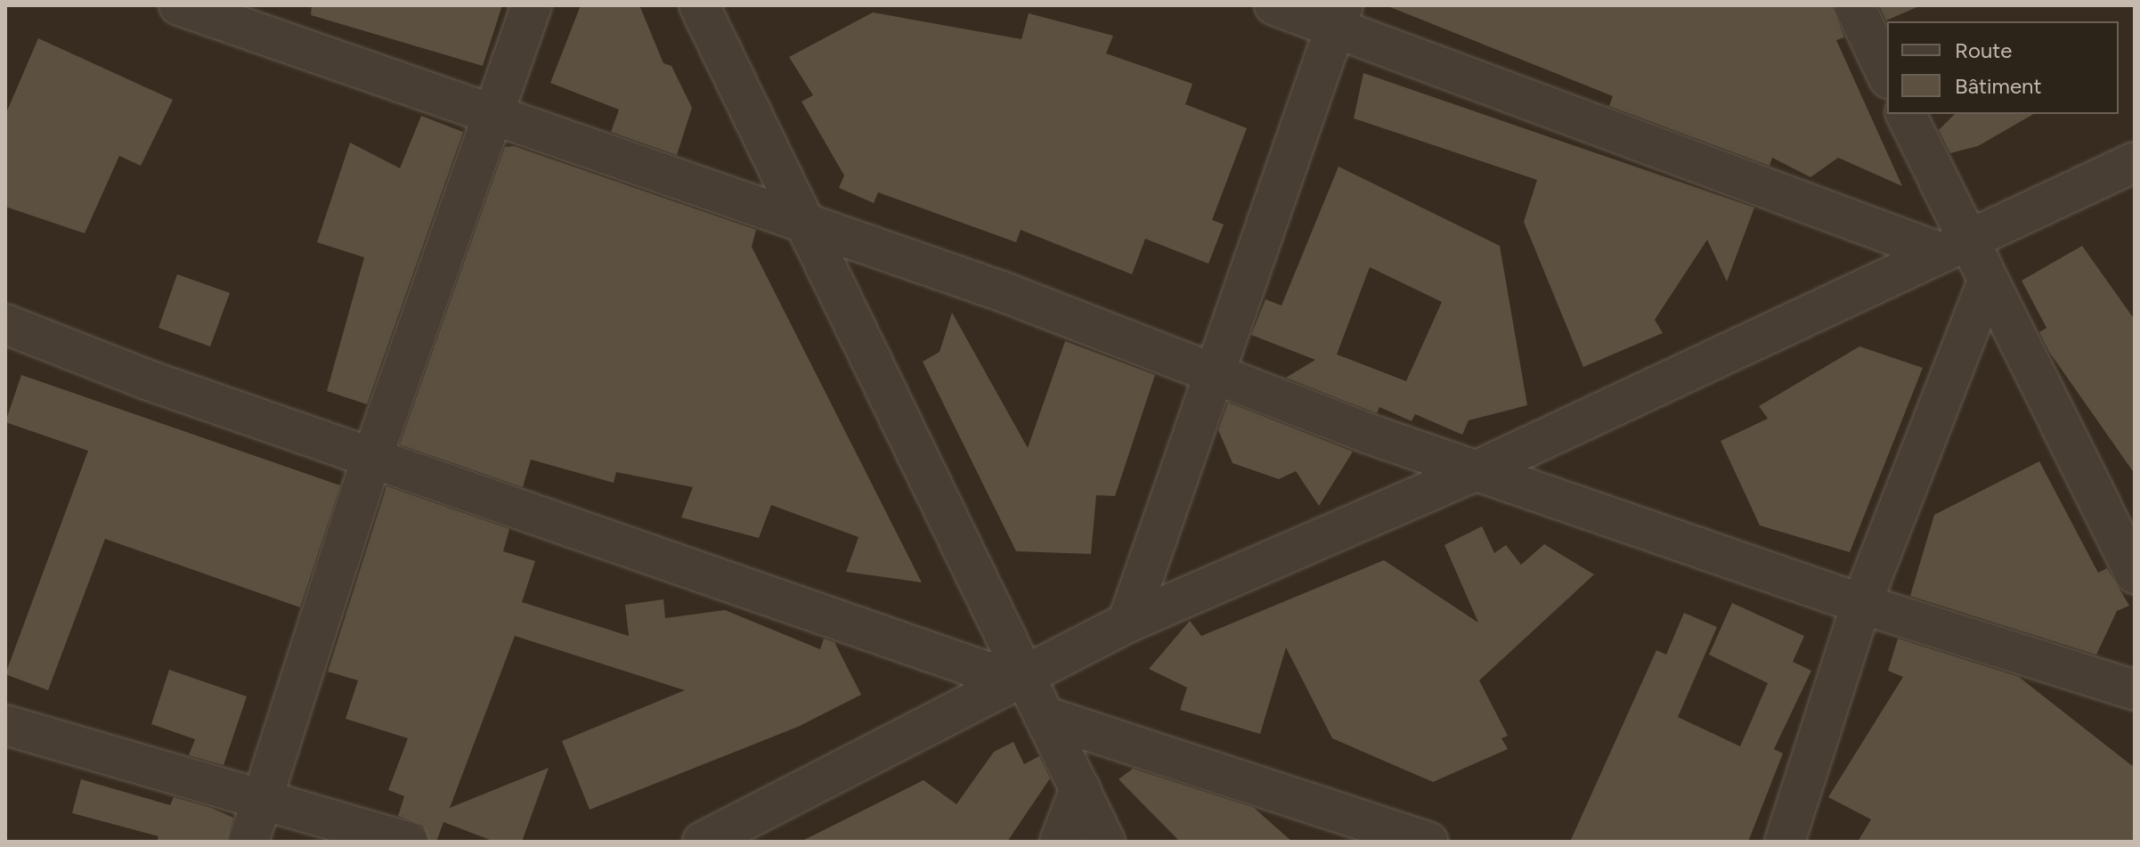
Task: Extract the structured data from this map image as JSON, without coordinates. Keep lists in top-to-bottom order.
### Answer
{
  "legend": ["Route", "Bâtiment"]
}
